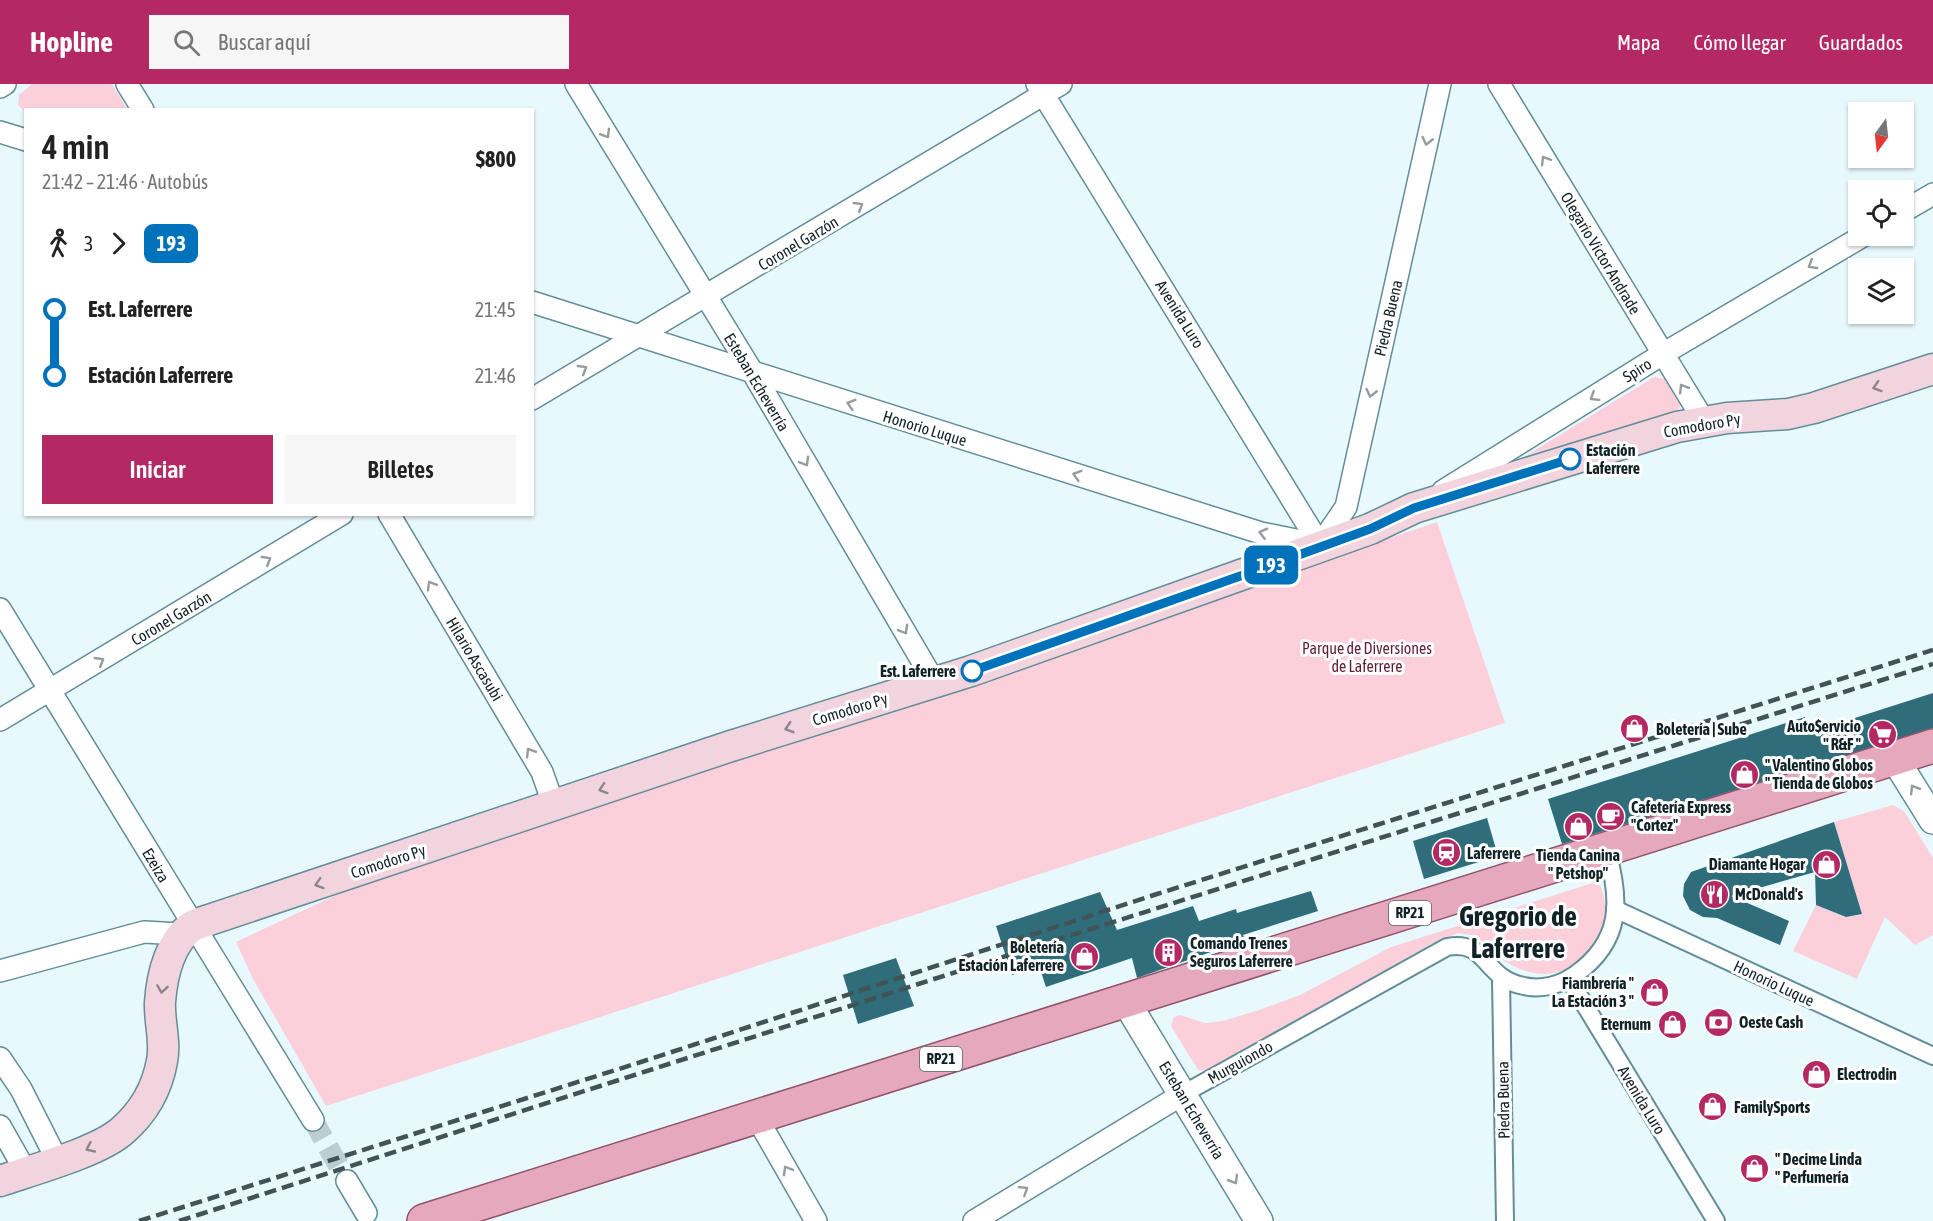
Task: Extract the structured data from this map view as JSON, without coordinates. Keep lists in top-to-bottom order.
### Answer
{
  "streets": {
    "main road": ["Comodoro Py", "RP21"],
    "street": [
      "Coronel Garzón",
      "Olegario Victor Andrade",
      "Avenida Luro",
      "Piedra Buena",
      "Spiro",
      "Esteban Echeverría",
      "Honorio Luque",
      "Hilario Ascasubi",
      "Ezeiza",
      "Murguiondo"
    ]
  },
  "crossings": [
    ["Coronel Garzón", "Avenida Luro"],
    ["Coronel Garzón", "Esteban Echeverría"],
    ["Coronel Garzón", "Honorio Luque"],
    ["Coronel Garzón", "Ezeiza"],
    ["Olegario Victor Andrade", "Spiro"],
    ["Olegario Victor Andrade", "Comodoro Py"],
    ["Avenida Luro", "Piedra Buena"],
    ["Avenida Luro", "Comodoro Py"],
    ["Avenida Luro", "Honorio Luque"],
    ["Piedra Buena", "Comodoro Py"],
    ["Piedra Buena", "Honorio Luque"],
    ["Piedra Buena", "Murguiondo"],
    ["Spiro", "Comodoro Py"],
    ["Esteban Echeverría", "Comodoro Py"],
    ["Esteban Echeverría", "Honorio Luque"],
    ["Esteban Echeverría", "RP21"],
    ["Esteban Echeverría", "Murguiondo"],
    ["Comodoro Py", "Honorio Luque"],
    ["Comodoro Py", "Hilario Ascasubi"],
    ["Comodoro Py", "Ezeiza"]
  ],
  "one_way": [
    "Coronel Garzón",
    "Olegario Victor Andrade",
    "Piedra Buena",
    "Spiro",
    "Esteban Echeverría",
    "Comodoro Py",
    "Honorio Luque",
    "Hilario Ascasubi",
    "Murguiondo"
  ],
  "districts": ["Gregorio de Laferrere"],
  "parks": ["Parque de Diversiones de Laferrere"],
  "places": {
    "other": ["Estación Laferrere", "Est. Laferrere"],
    "shop": [
      "Boletería | Sube",
      "'' Valentino Globos '' Tienda de Globos",
      "Tienda Canina '' Petshop''",
      "Diamante Hogar",
      "Boletería Estación Laferrere",
      "Fiambrería '' La Estación 3 ''",
      "Eternum",
      "Electrodin",
      "FamilySports",
      "'' Decime Linda '' Perfumería"
    ],
    "supermarket": ["Auto$ervicio '' R&F ''"],
    "cafe": ["Cafetería Express ''Cortez''"],
    "station": ["Laferrere"],
    "restaurant": ["McDonald's"],
    "building": ["Comando Trenes Seguros Laferrere"],
    "bank": ["Oeste Cash"]
  },
  "lines": ["bus line 193"],
  "north": "bottom",
  "page": {
    "header": "Hopline",
    "search": "Buscar aquí",
    "nav": ["Mapa", "Cómo llegar", "Guardados"],
    "on_map": "193",
    "heading": ["4 min", "21:42 – 21:46 · Autobús", "$800"],
    "legs": ["3", "193"],
    "list": [
      {
        "name": "Est. Laferrere",
        "value": "21:45"
      },
      {
        "name": "Estación Laferrere",
        "value": "21:46"
      }
    ],
    "buttons": ["Iniciar", "Billetes"]
  }
}
